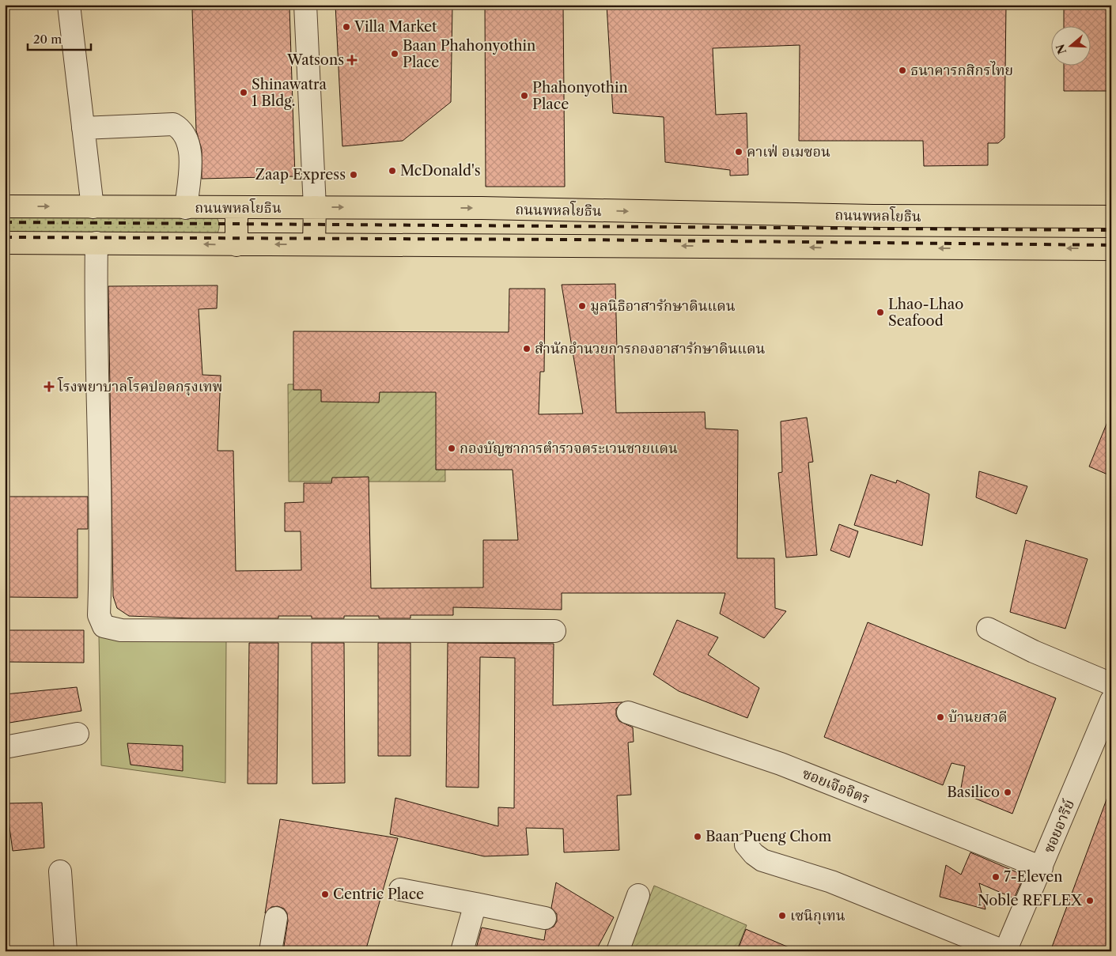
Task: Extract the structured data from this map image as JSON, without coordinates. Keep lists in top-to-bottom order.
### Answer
{
  "streets": {
    "main road": ["ถนนพหลโยธิน"],
    "street": ["ซอยเจือจิตร", "ซอยอารีย์"]
  },
  "crossings": [
    ["ซอยเจือจิตร", "ซอยอารีย์"]
  ],
  "places": {
    "other": [
      "Villa Market",
      "Baan Phahonyothin Place",
      "ธนาคารกสิกรไทย",
      "Shinawatra 1 Bldg.",
      "Phahonyothin Place",
      "คาเฟ่ อเมซอน",
      "McDonald's",
      "Zaap Express",
      "มูลนิธิอาสารักษาดินแดน",
      "Lhao-Lhao Seafood",
      "สำนักอำนวยการกองอาสารักษาดินแดน",
      "กองบัญชาการตำรวจตระเวนชายแดน",
      "บ้านยสวดี",
      "Basilico",
      "Baan Pueng Chom",
      "7-Eleven",
      "Centric Place",
      "Noble REFLEX",
      "เซนิกุเทน"
    ],
    "health": ["Watsons", "โรงพยาบาลโรคปอดกรุงเทพ"]
  },
  "scale_bar": "20 m",
  "north": "left"
}
